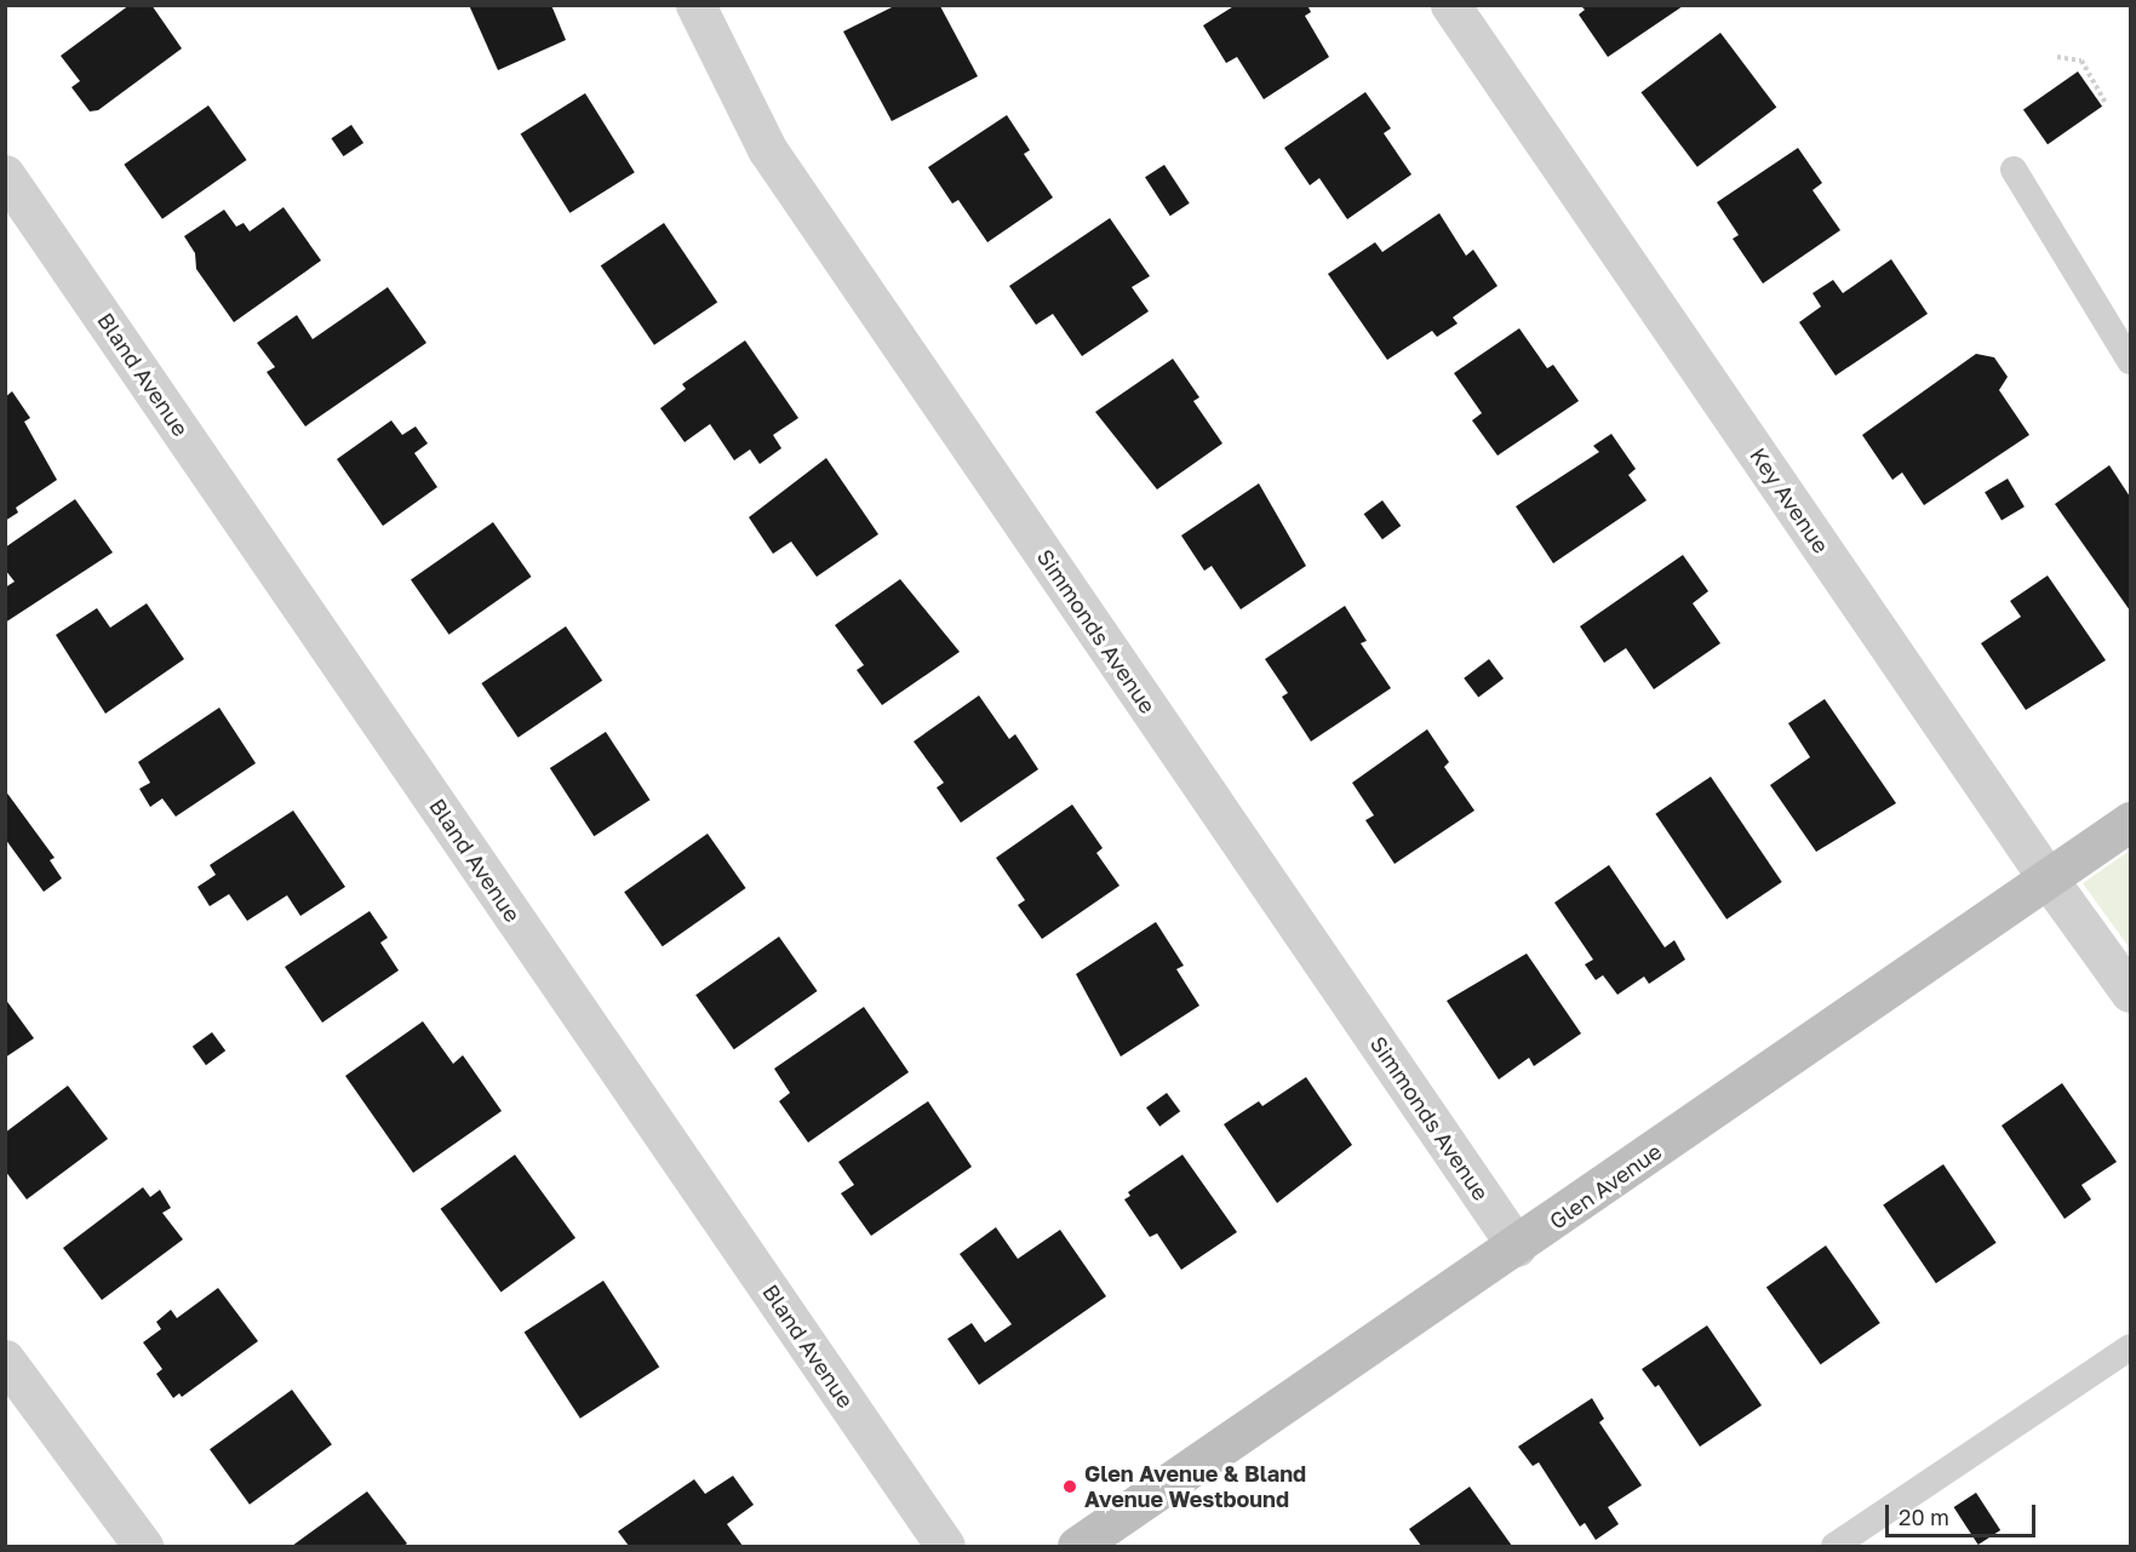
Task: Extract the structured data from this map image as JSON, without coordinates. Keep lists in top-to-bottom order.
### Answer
{
  "streets": {
    "street": [
      "Bland Avenue",
      "Key Avenue",
      "Simmonds Avenue",
      "Glen Avenue"
    ]
  },
  "crossings": [
    ["Key Avenue", "Glen Avenue"],
    ["Simmonds Avenue", "Glen Avenue"]
  ],
  "places": ["Glen Avenue & Bland Avenue Westbound"],
  "scale_bar": "20 m"
}
